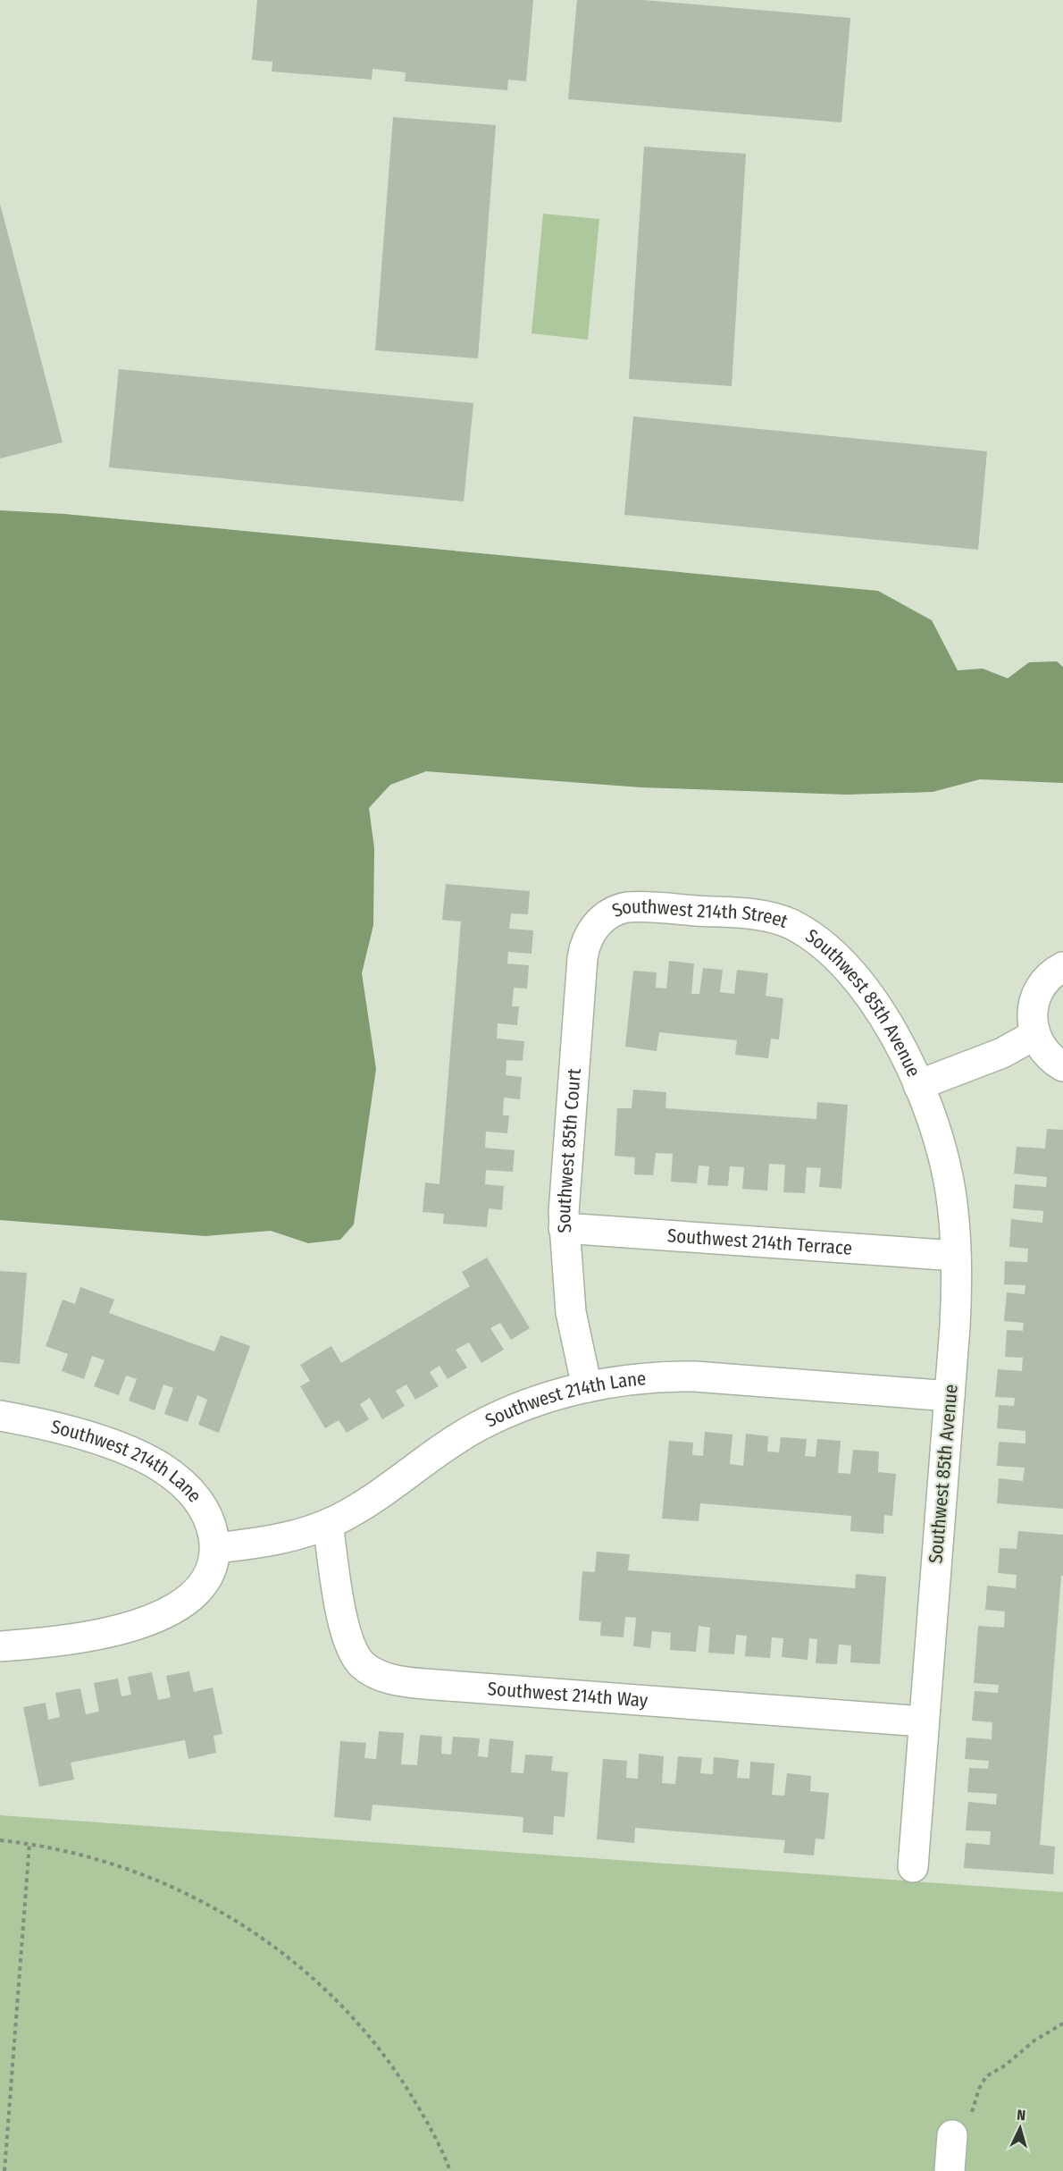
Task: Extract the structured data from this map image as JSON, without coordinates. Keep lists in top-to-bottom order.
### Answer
{
  "streets": {
    "street": [
      "Southwest 214th Street",
      "Southwest 85th Avenue",
      "Southwest 85th Court",
      "Southwest 214th Terrace",
      "Southwest 214th Lane",
      "Southwest 214th Way"
    ]
  },
  "crossings": [
    ["Southwest 214th Street", "Southwest 85th Avenue"],
    ["Southwest 214th Street", "Southwest 85th Court"],
    ["Southwest 85th Avenue", "Southwest 214th Terrace"],
    ["Southwest 85th Avenue", "Southwest 214th Lane"],
    ["Southwest 85th Avenue", "Southwest 214th Way"],
    ["Southwest 85th Court", "Southwest 214th Terrace"],
    ["Southwest 85th Court", "Southwest 214th Lane"],
    ["Southwest 214th Lane", "Southwest 214th Way"]
  ],
  "north": "top"
}
